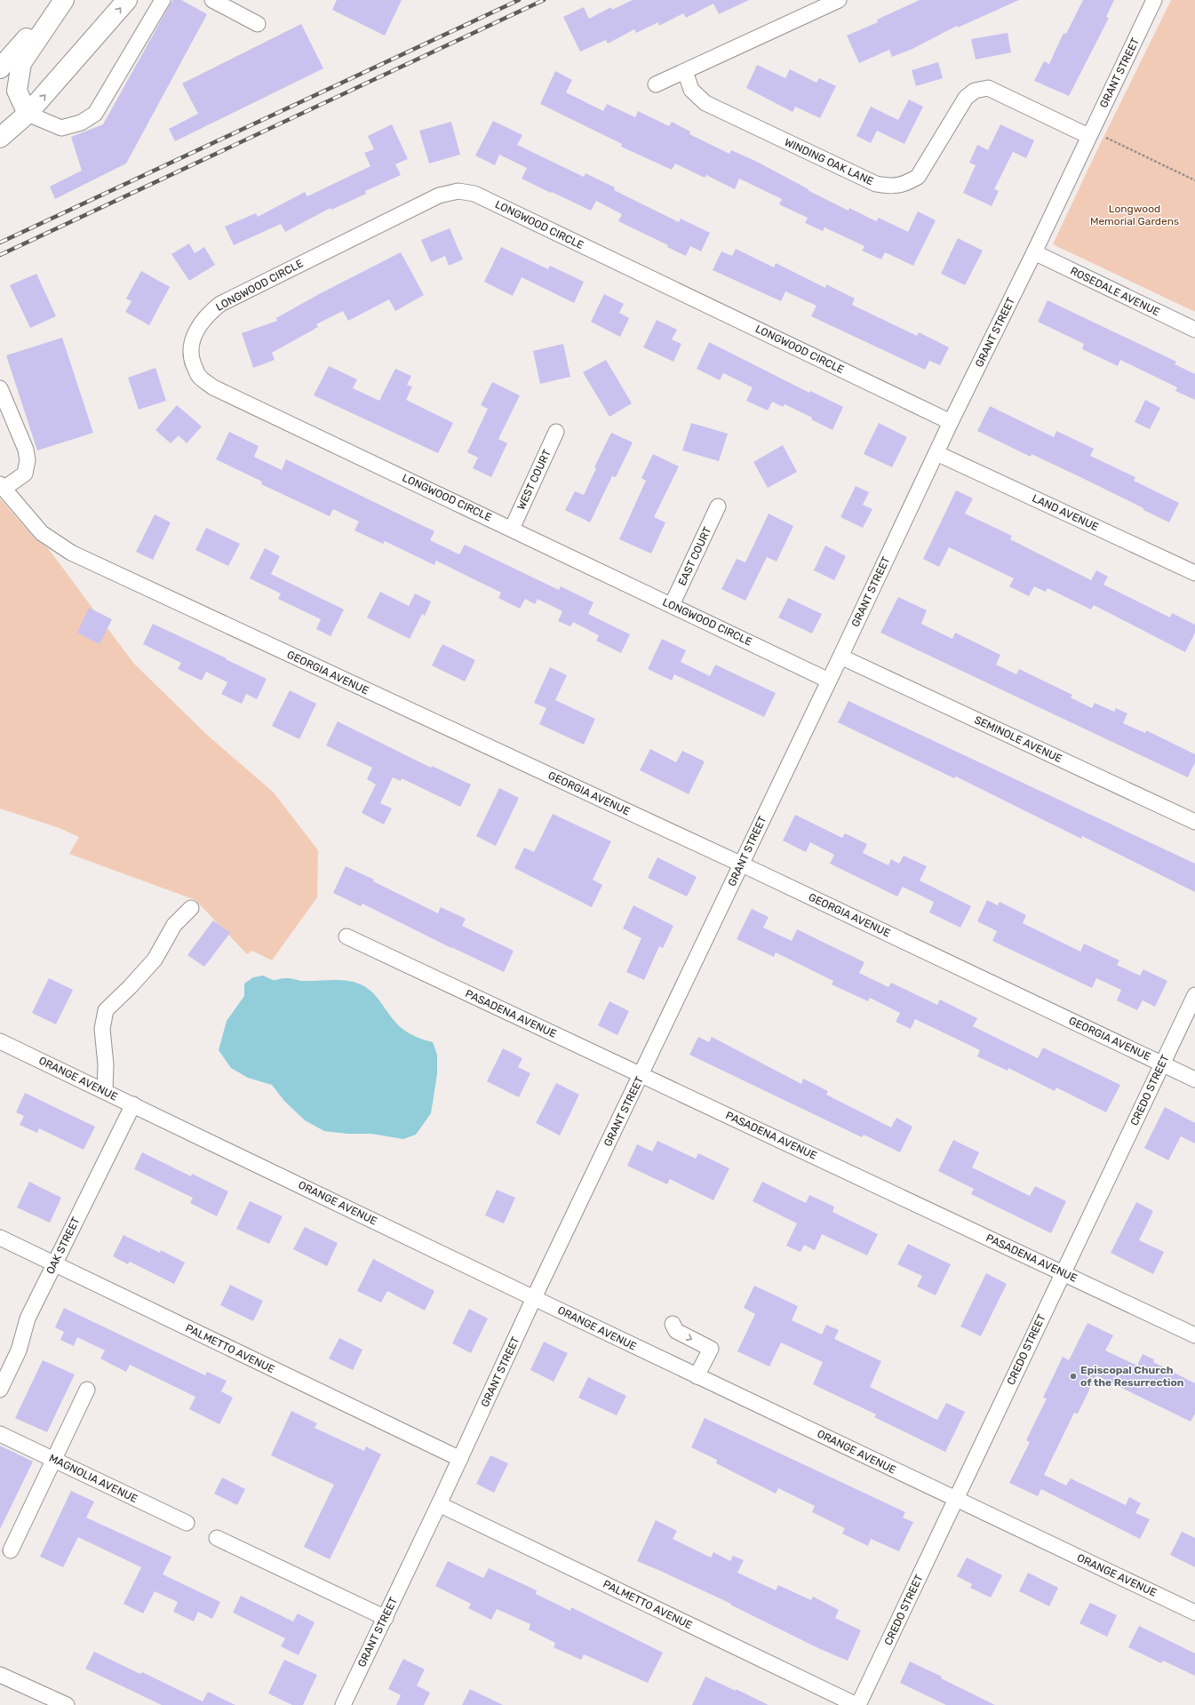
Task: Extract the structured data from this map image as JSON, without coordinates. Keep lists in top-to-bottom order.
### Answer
{
  "streets": {
    "street": [
      "GRANT STREET",
      "WINDING OAK LANE",
      "LONGWOOD CIRCLE",
      "ROSEDALE AVENUE",
      "WEST COURT",
      "LAND AVENUE",
      "EAST COURT",
      "GEORGIA AVENUE",
      "SEMINOLE AVENUE",
      "PASADENA AVENUE",
      "ORANGE AVENUE",
      "CREDO STREET",
      "OAK STREET",
      "PALMETTO AVENUE",
      "MAGNOLIA AVENUE"
    ]
  },
  "crossings": [
    ["GRANT STREET", "WINDING OAK LANE"],
    ["GRANT STREET", "LONGWOOD CIRCLE"],
    ["GRANT STREET", "ROSEDALE AVENUE"],
    ["GRANT STREET", "LAND AVENUE"],
    ["GRANT STREET", "GEORGIA AVENUE"],
    ["GRANT STREET", "SEMINOLE AVENUE"],
    ["GRANT STREET", "PASADENA AVENUE"],
    ["GRANT STREET", "ORANGE AVENUE"],
    ["GRANT STREET", "PALMETTO AVENUE"],
    ["LONGWOOD CIRCLE", "WEST COURT"],
    ["LONGWOOD CIRCLE", "EAST COURT"],
    ["GEORGIA AVENUE", "CREDO STREET"],
    ["PASADENA AVENUE", "CREDO STREET"],
    ["ORANGE AVENUE", "CREDO STREET"],
    ["ORANGE AVENUE", "OAK STREET"],
    ["CREDO STREET", "PALMETTO AVENUE"],
    ["OAK STREET", "PALMETTO AVENUE"]
  ],
  "parks": ["Longwood Memorial Gardens"],
  "places": ["Episcopal Church of the Resurrection"]
}
